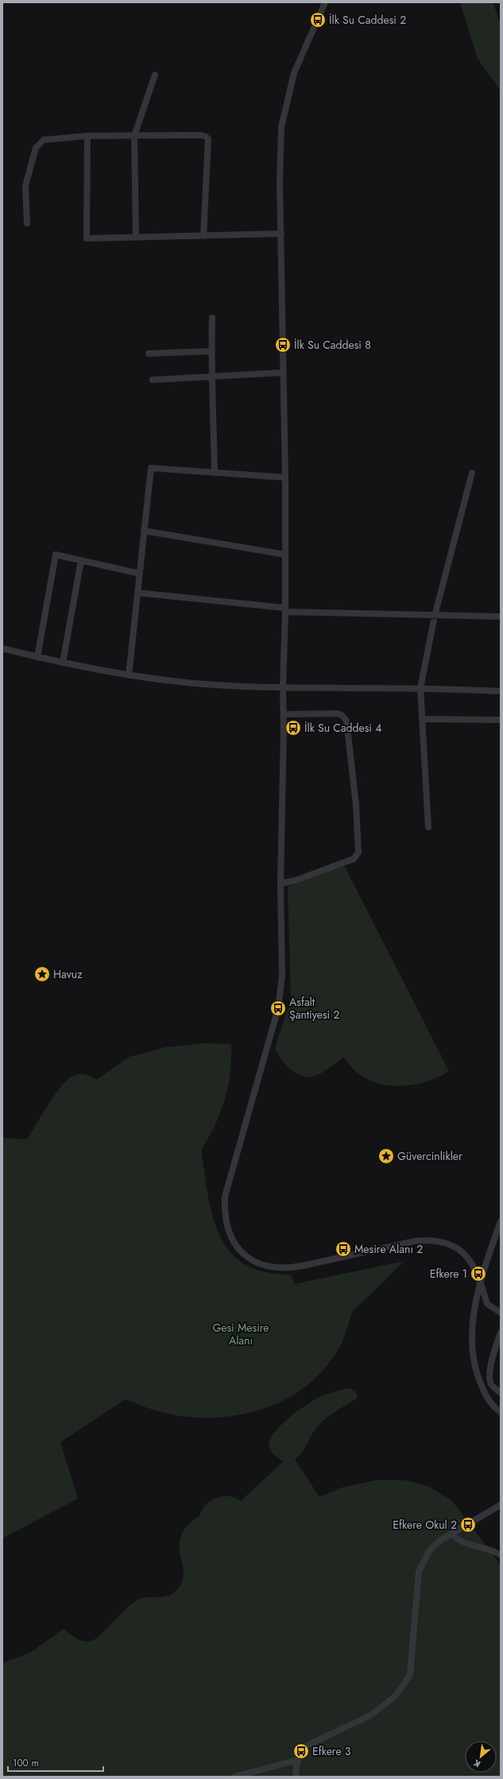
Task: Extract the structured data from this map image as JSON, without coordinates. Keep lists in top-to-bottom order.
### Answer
{
  "parks": ["Gesi Mesire Alanı"],
  "places": {
    "bus stop": [
      "İlk Su Caddesi 2",
      "İlk Su Caddesi 8",
      "İlk Su Caddesi 4",
      "Asfalt Şantiyesi 2",
      "Mesire Alanı 2",
      "Efkere 1",
      "Efkere Okul 2",
      "Efkere 3"
    ],
    "place": ["Havuz", "Güvercinlikler"]
  },
  "scale_bar": "100 m",
  "north": "bottom left"
}
